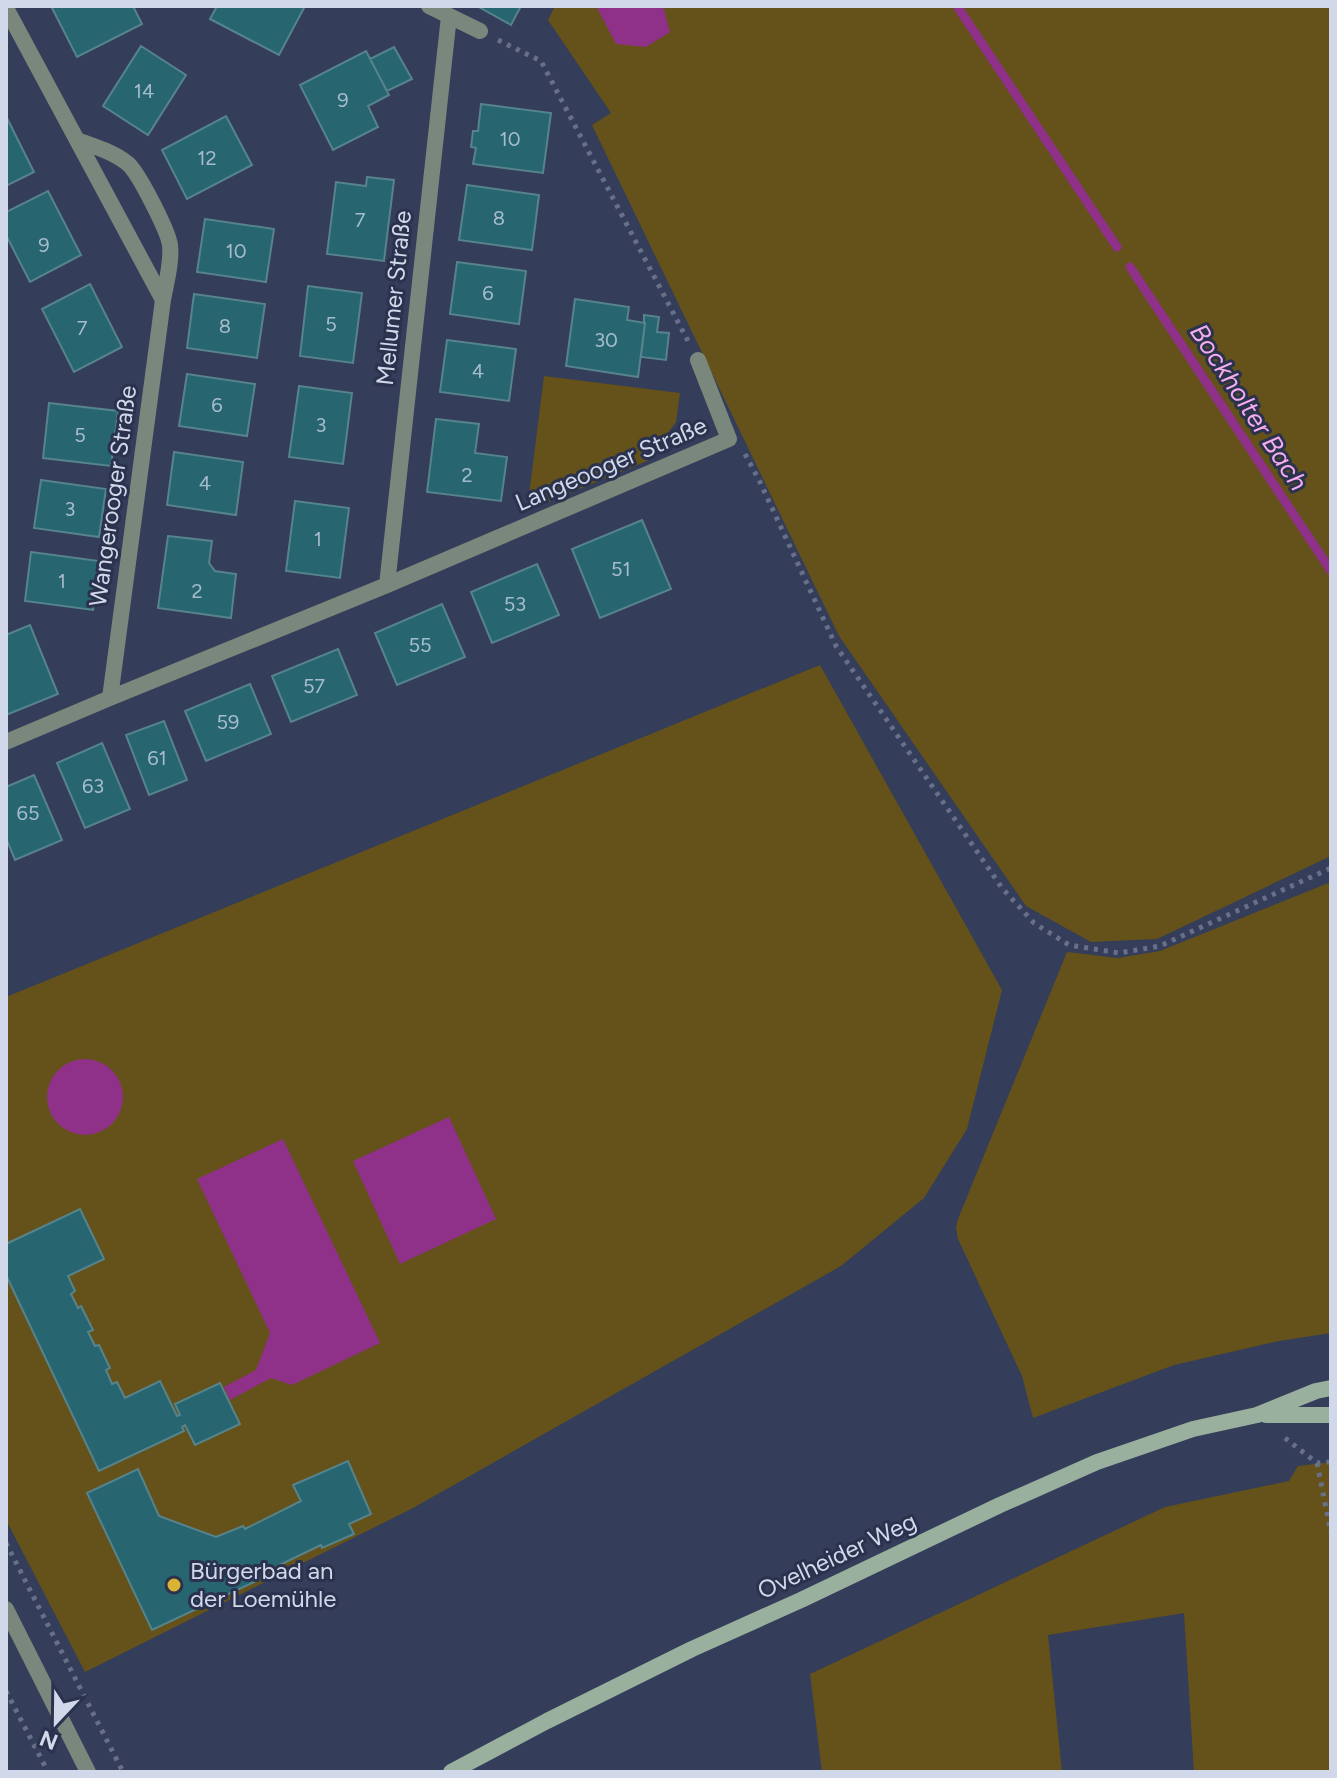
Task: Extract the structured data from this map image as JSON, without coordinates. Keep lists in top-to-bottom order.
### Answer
{
  "streets": {
    "main road": ["Ovelheider Weg"],
    "street": ["Mellumer Straße", "Langeooger Straße", "Wangerooger Straße"]
  },
  "crossings": [
    ["Mellumer Straße", "Langeooger Straße"],
    ["Langeooger Straße", "Wangerooger Straße"]
  ],
  "water": ["Bockholter Bach"],
  "places": ["Bürgerbad an der Loemühle"],
  "house_numbers": [
    "14",
    "9",
    "10",
    "12",
    "8",
    "7",
    "9",
    "10",
    "6",
    "5",
    "8",
    "7",
    "30",
    "4",
    "6",
    "3",
    "5",
    "2",
    "4",
    "3",
    "1",
    "51",
    "1",
    "2",
    "53",
    "55",
    "57",
    "59",
    "61",
    "63",
    "65"
  ],
  "north": "bottom"
}
